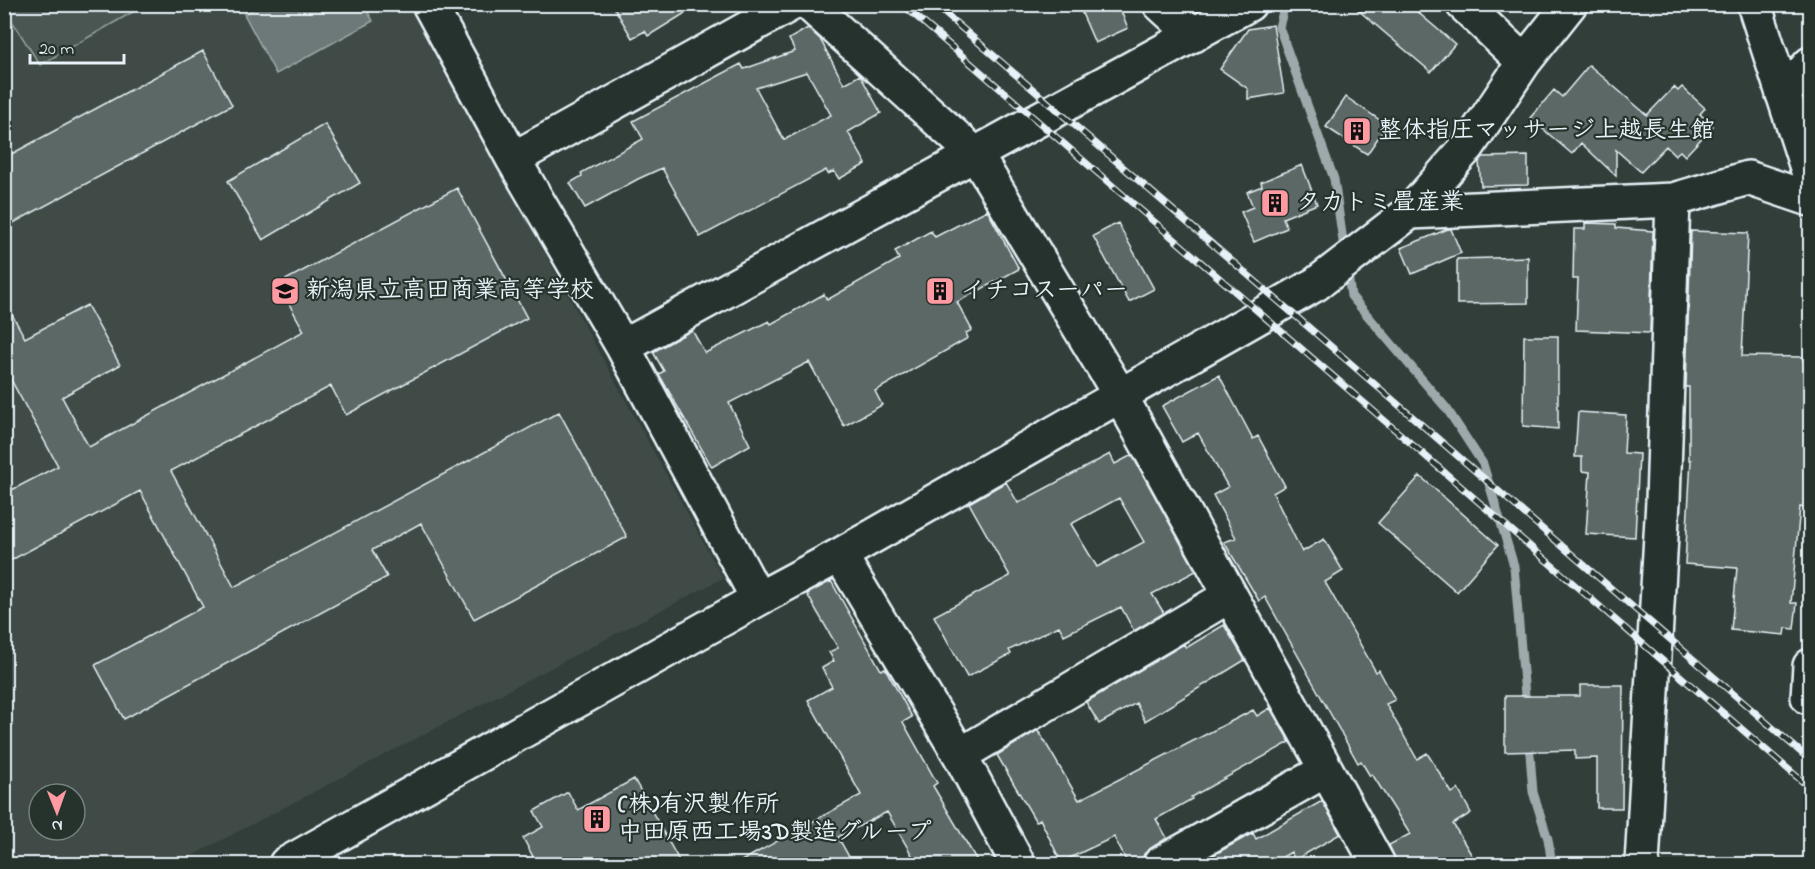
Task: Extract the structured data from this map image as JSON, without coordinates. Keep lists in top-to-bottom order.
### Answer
{
  "places": {
    "building": [
      "整体指圧マッサージ上越長生館",
      "タカトミ畳産業",
      "イチコスーパー",
      "(株)有沢製作所 中田原西工場3D製造グループ"
    ],
    "school or university": ["新潟県立高田商業高等学校"]
  },
  "scale_bar": "20 m",
  "north": "bottom"
}
